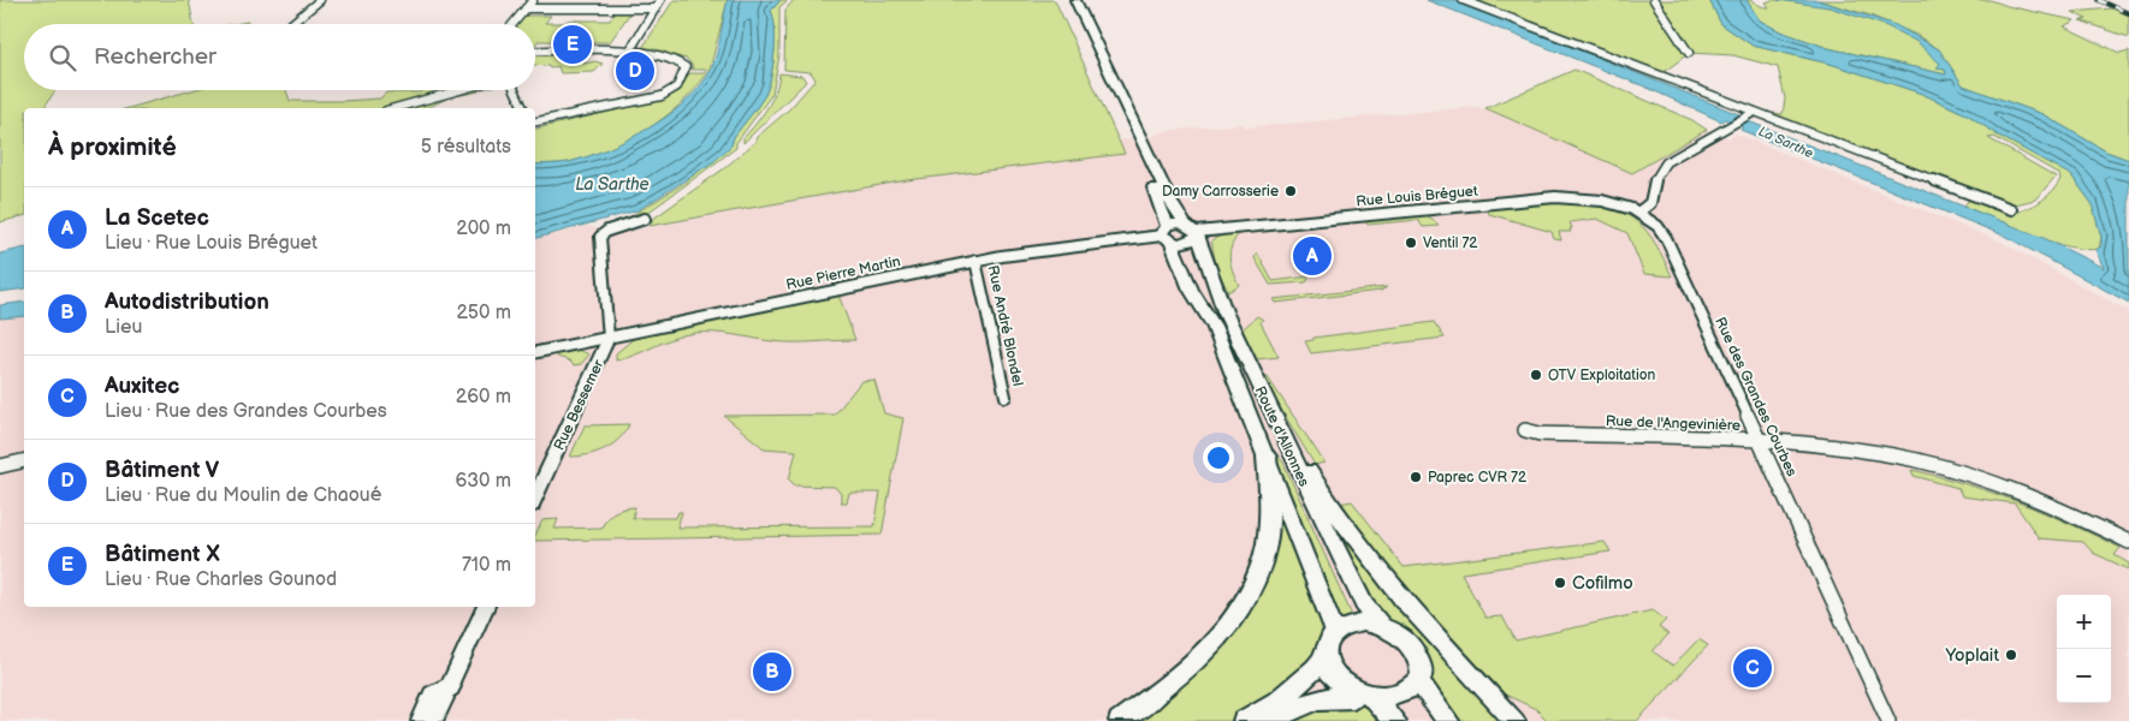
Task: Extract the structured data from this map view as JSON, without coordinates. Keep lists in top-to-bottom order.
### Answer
{
  "streets": {
    "main road": ["Route d'Allonnes"],
    "street": [
      "Rue Louis Bréguet",
      "Rue Pierre Martin",
      "Rue André Blondel",
      "Rue des Grandes Courbes",
      "Rue Bessemer",
      "Rue de l'Angevinière"
    ]
  },
  "crossings": [
    ["Rue Louis Bréguet", "Rue des Grandes Courbes"],
    ["Rue Louis Bréguet", "Route d'Allonnes"],
    ["Rue Pierre Martin", "Rue André Blondel"],
    ["Rue Pierre Martin", "Rue Bessemer"],
    ["Rue Pierre Martin", "Route d'Allonnes"],
    ["Rue des Grandes Courbes", "Rue de l'Angevinière"]
  ],
  "water": ["La Sarthe"],
  "places": [
    "Damy Carrosserie",
    "Ventil 72",
    "OTV Exploitation",
    "Paprec CVR 72",
    "Cofilmo",
    "Yoplait"
  ],
  "page": {
    "pins": [
      "E",
      "D",
      "A",
      "C",
      "B"
    ],
    "search": "Rechercher",
    "heading": ["À proximité", "5 résultats"],
    "list": [
      {
        "mark": "A",
        "name": "La Scetec",
        "note": "Lieu · Rue Louis Bréguet",
        "value": "200 m"
      },
      {
        "mark": "B",
        "name": "Autodistribution",
        "note": "Lieu",
        "value": "250 m"
      },
      {
        "mark": "C",
        "name": "Auxitec",
        "note": "Lieu · Rue des Grandes Courbes",
        "value": "260 m"
      },
      {
        "mark": "D",
        "name": "Bâtiment V",
        "note": "Lieu · Rue du Moulin de Chaoué",
        "value": "630 m"
      },
      {
        "mark": "E",
        "name": "Bâtiment X",
        "note": "Lieu · Rue Charles Gounod",
        "value": "710 m"
      }
    ],
    "map_buttons": ["+", "−"]
  }
}
